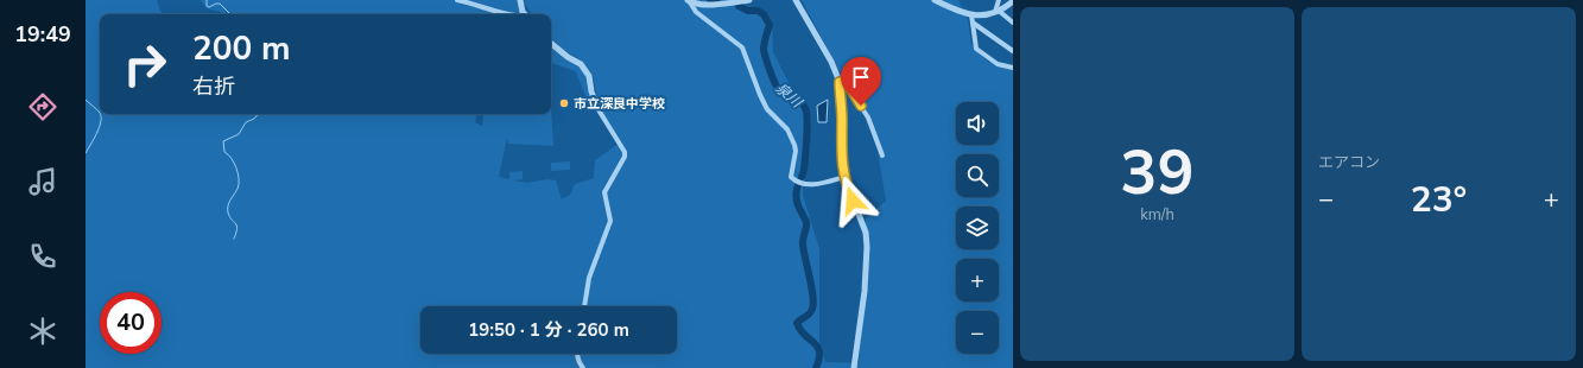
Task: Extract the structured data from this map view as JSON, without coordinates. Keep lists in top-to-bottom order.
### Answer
{
  "water": ["泉川"],
  "places": ["市立深良中学校"],
  "page": {
    "tabs": "19:49",
    "tile": [
      ["39", "km/h"],
      "エアコン"
    ],
    "turn": ["200 m", "右折"],
    "map_buttons": ["+", "−"],
    "heat": ["−", "23°", "+"],
    "limit": "40",
    "trip": "19:50 · 1 分 · 260 m"
  }
}
